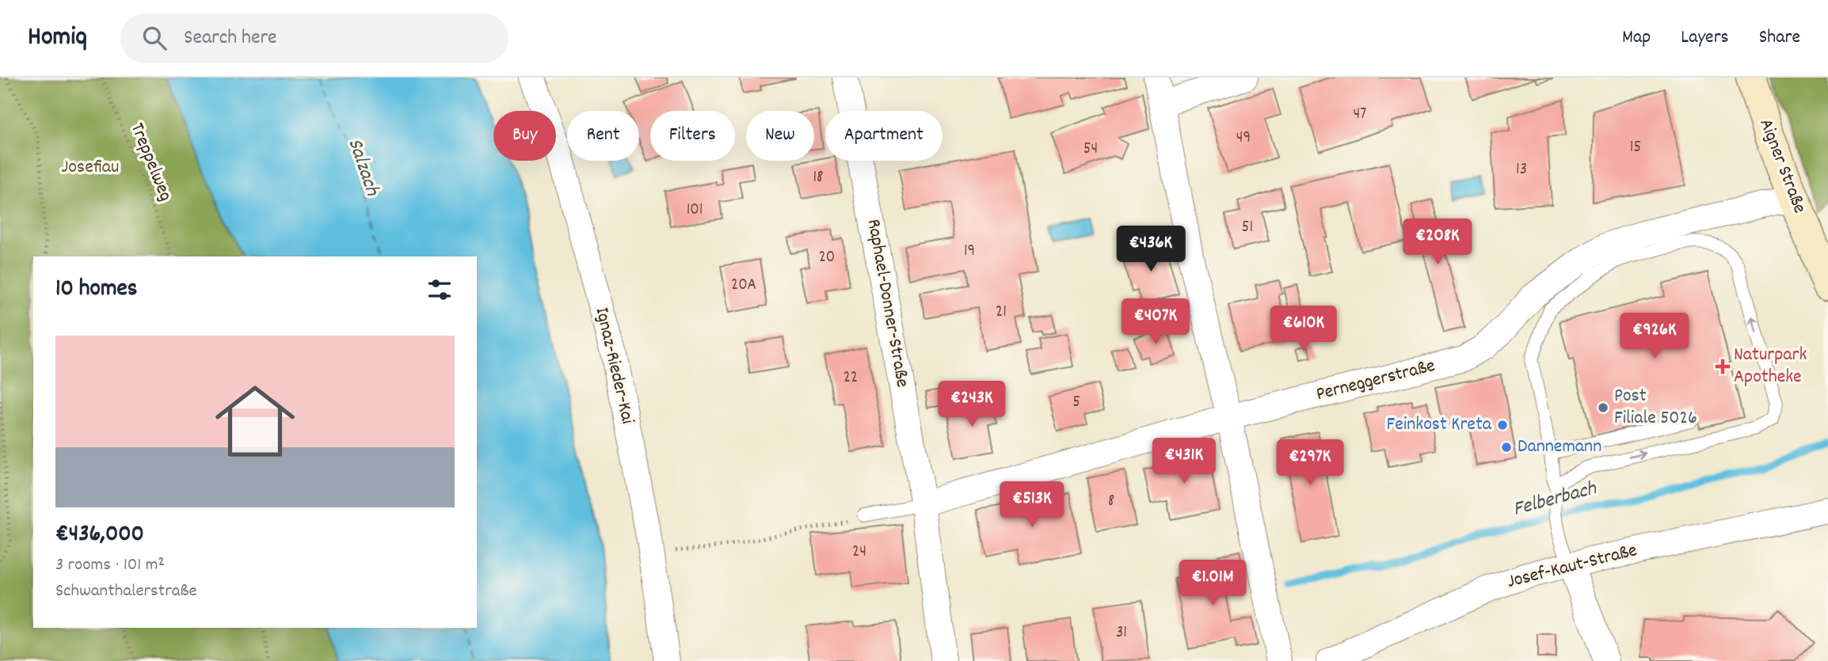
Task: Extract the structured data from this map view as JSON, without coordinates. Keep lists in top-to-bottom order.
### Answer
{
  "streets": {
    "main road": ["Aigner Straße"],
    "street": [
      "Raphael-Donner-Straße",
      "Ignaz-Rieder-Kai",
      "Perneggerstraße",
      "Josef-Kaut-Straße"
    ],
    "path": ["Treppelweg"]
  },
  "crossings": [
    ["Aigner Straße", "Perneggerstraße"],
    ["Raphael-Donner-Straße", "Perneggerstraße"]
  ],
  "water": ["Salzach", "Felberbach"],
  "parks": ["Josefiau"],
  "places": {
    "health": ["Naturpark Apotheke"],
    "other": ["Post Filiale 5026", "Feinkost Kreta", "Dannemann"]
  },
  "house_numbers": [
    "47",
    "49",
    "15",
    "54",
    "13",
    "18",
    "101",
    "51",
    "19",
    "20",
    "20A",
    "21",
    "22",
    "5",
    "8",
    "24",
    "31"
  ],
  "page": {
    "header": "Homiq",
    "search": "Search here",
    "nav": ["Map", "Layers", "Share"],
    "chip": [
      "Buy",
      "Rent",
      "Filters",
      "New",
      "Apartment"
    ],
    "price": [
      "€208K",
      "€436K",
      "€407K",
      "€610K",
      "€926K",
      "€243K",
      "€431K",
      "€297K",
      "€513K",
      "€1.01M"
    ],
    "heading": "10 homes",
    "list": [
      {
        "name": "€436,000",
        "note": "3 rooms · 101 m² · Schwanthalerstraße"
      }
    ]
  }
}
